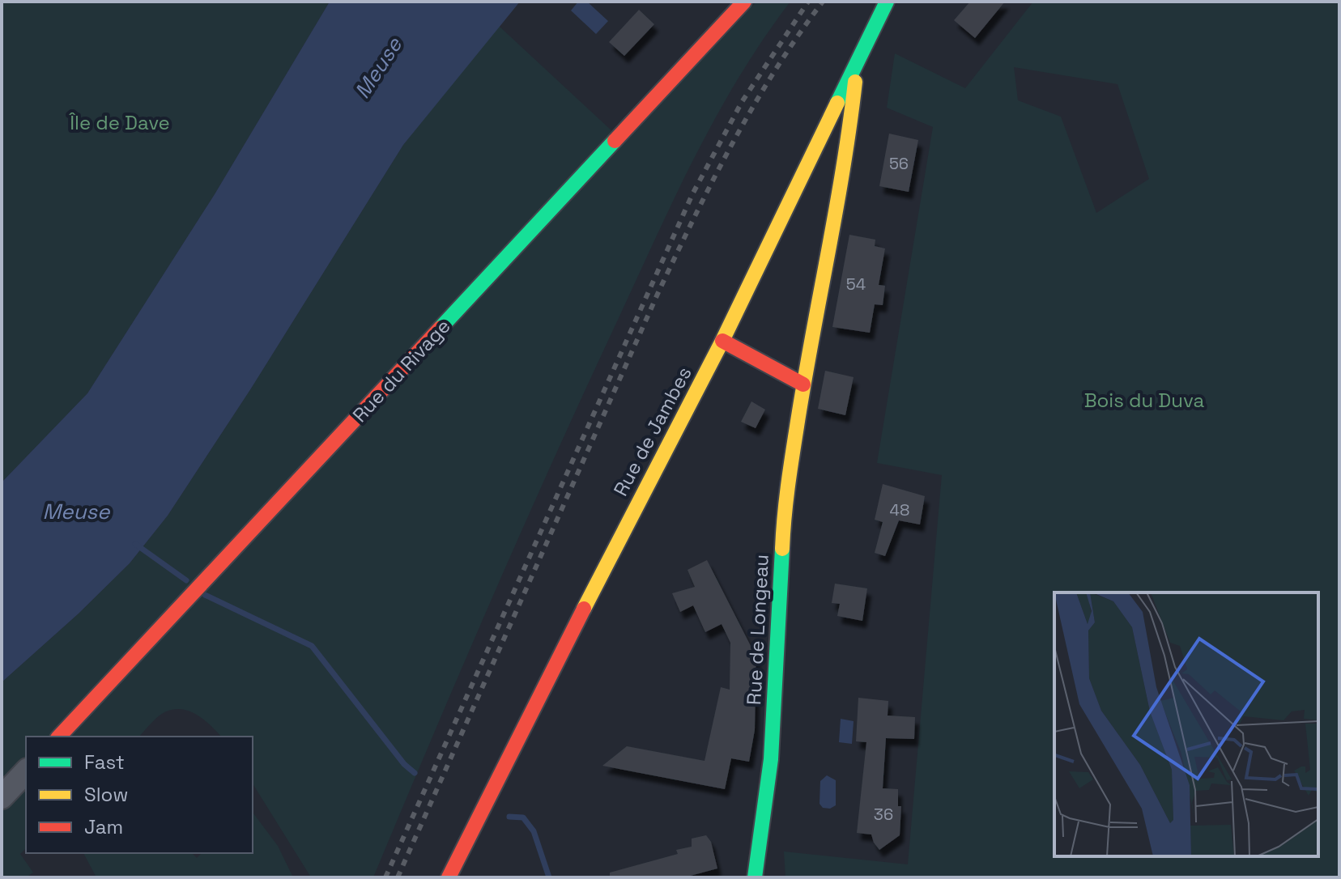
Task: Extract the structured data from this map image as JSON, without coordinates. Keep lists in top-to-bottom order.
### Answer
{
  "streets": {
    "street": ["Rue du Rivage", "Rue de Jambes", "Rue de Longeau"]
  },
  "crossings": [
    ["Rue de Jambes", "Rue de Longeau"]
  ],
  "water": ["Meuse"],
  "parks": ["Île de Dave", "Bois du Duva"],
  "house_numbers": [
    "56",
    "54",
    "48",
    "36"
  ],
  "legend": ["Fast", "Slow", "Jam"]
}
